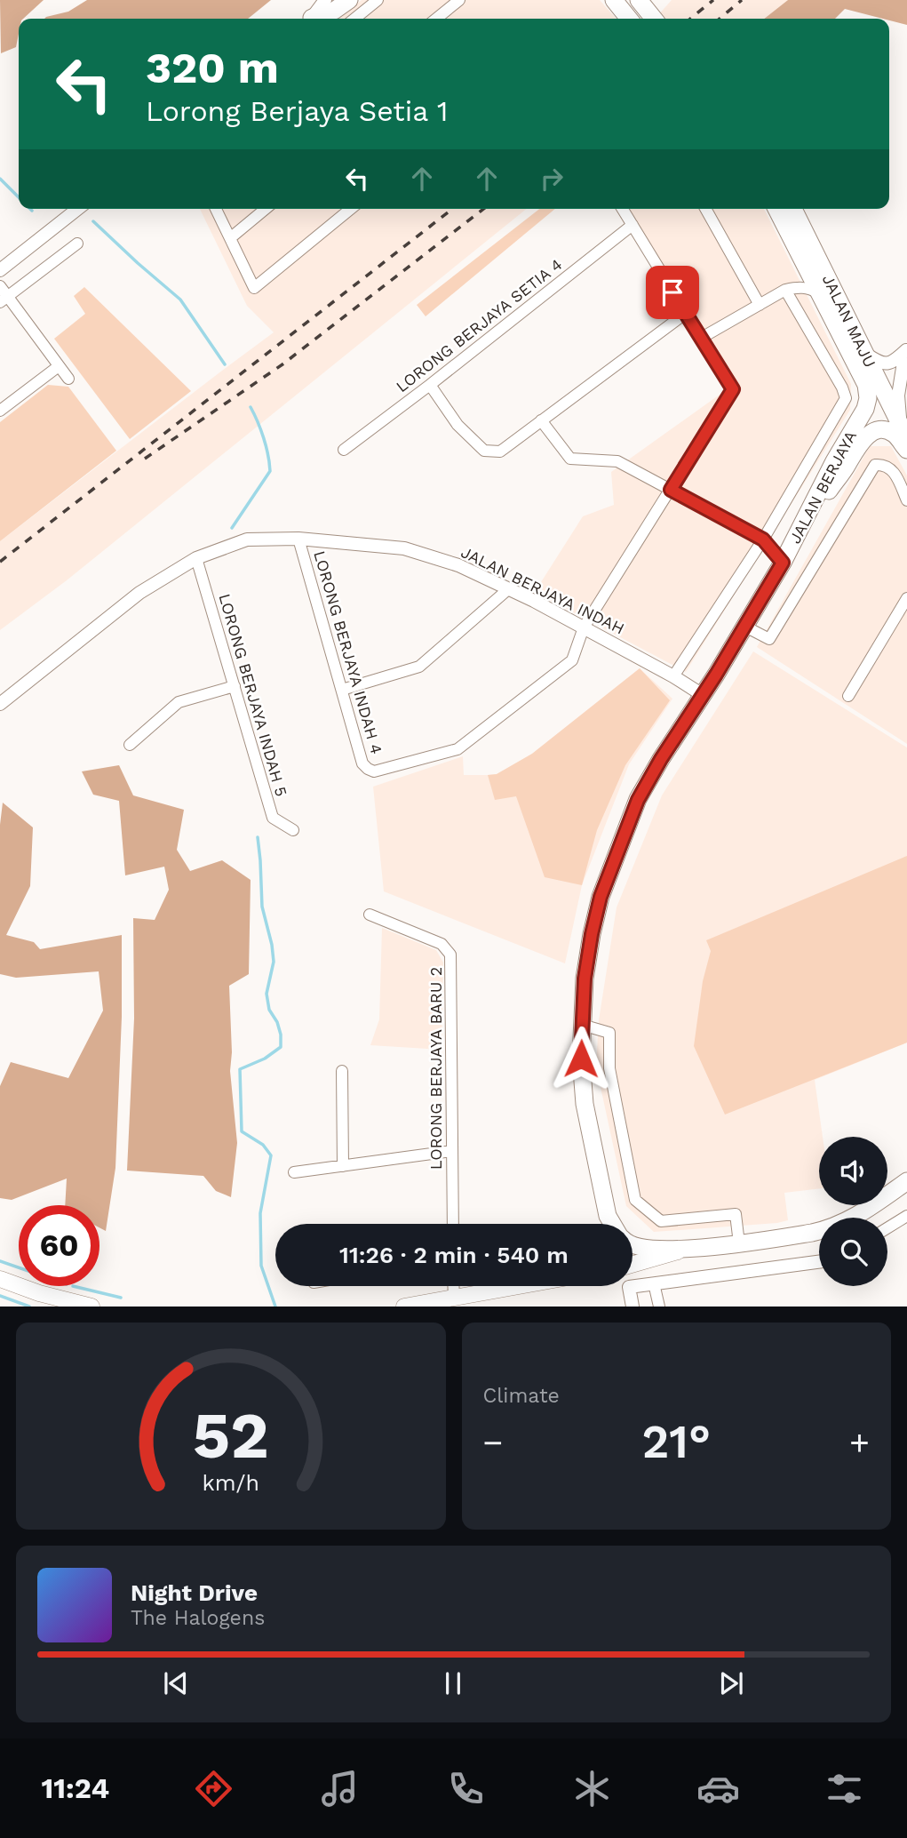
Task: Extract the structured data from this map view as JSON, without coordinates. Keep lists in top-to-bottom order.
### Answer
{
  "streets": {
    "main road": ["JALAN MAJU", "JALAN BERJAYA"],
    "street": [
      "LORONG BERJAYA SETIA 4",
      "JALAN BERJAYA INDAH",
      "LORONG BERJAYA INDAH 4",
      "LORONG BERJAYA INDAH 5",
      "LORONG BERJAYA BARU 2"
    ]
  },
  "crossings": [
    ["JALAN MAJU", "JALAN BERJAYA"],
    ["JALAN BERJAYA", "JALAN BERJAYA INDAH"],
    ["JALAN BERJAYA INDAH", "LORONG BERJAYA INDAH 4"],
    ["JALAN BERJAYA INDAH", "LORONG BERJAYA INDAH 5"]
  ],
  "page": {
    "turn": ["320 m", "Lorong Berjaya Setia 1"],
    "limit": "60",
    "trip": "11:26 · 2 min · 540 m",
    "tile": "Climate",
    "heat": ["−", "21°", "+"],
    "song": ["Night Drive", "The Halogens"],
    "tabs": "11:24",
    "gauge": ["52", "km/h"]
  }
}
